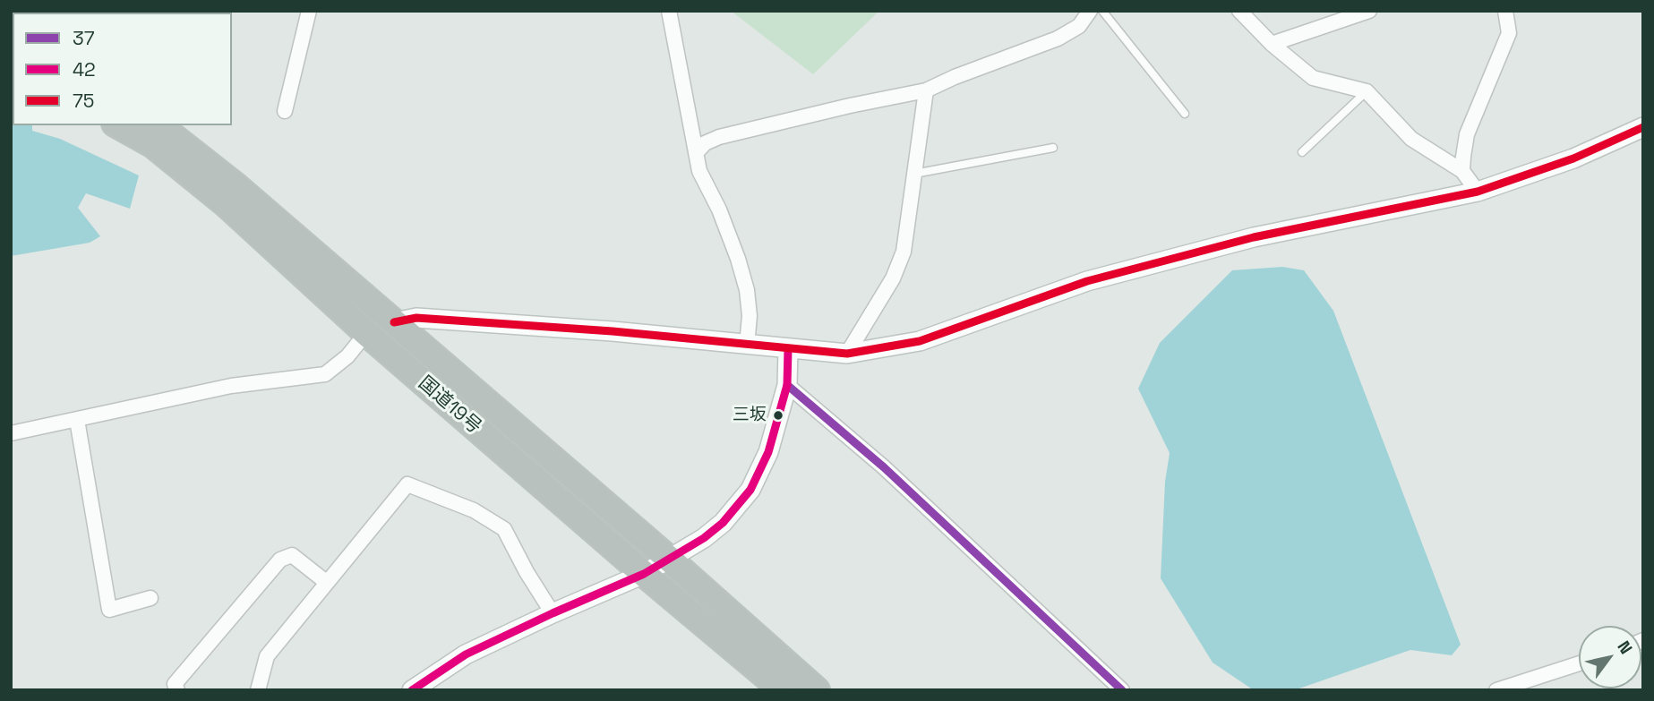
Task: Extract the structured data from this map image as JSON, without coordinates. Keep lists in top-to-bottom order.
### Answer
{
  "streets": {
    "highway": ["国道19号"]
  },
  "places": ["三坂"],
  "lines": ["transit line 75", "transit line 42", "transit line 37"],
  "legend": ["37", "42", "75"],
  "north": "top right"
}
